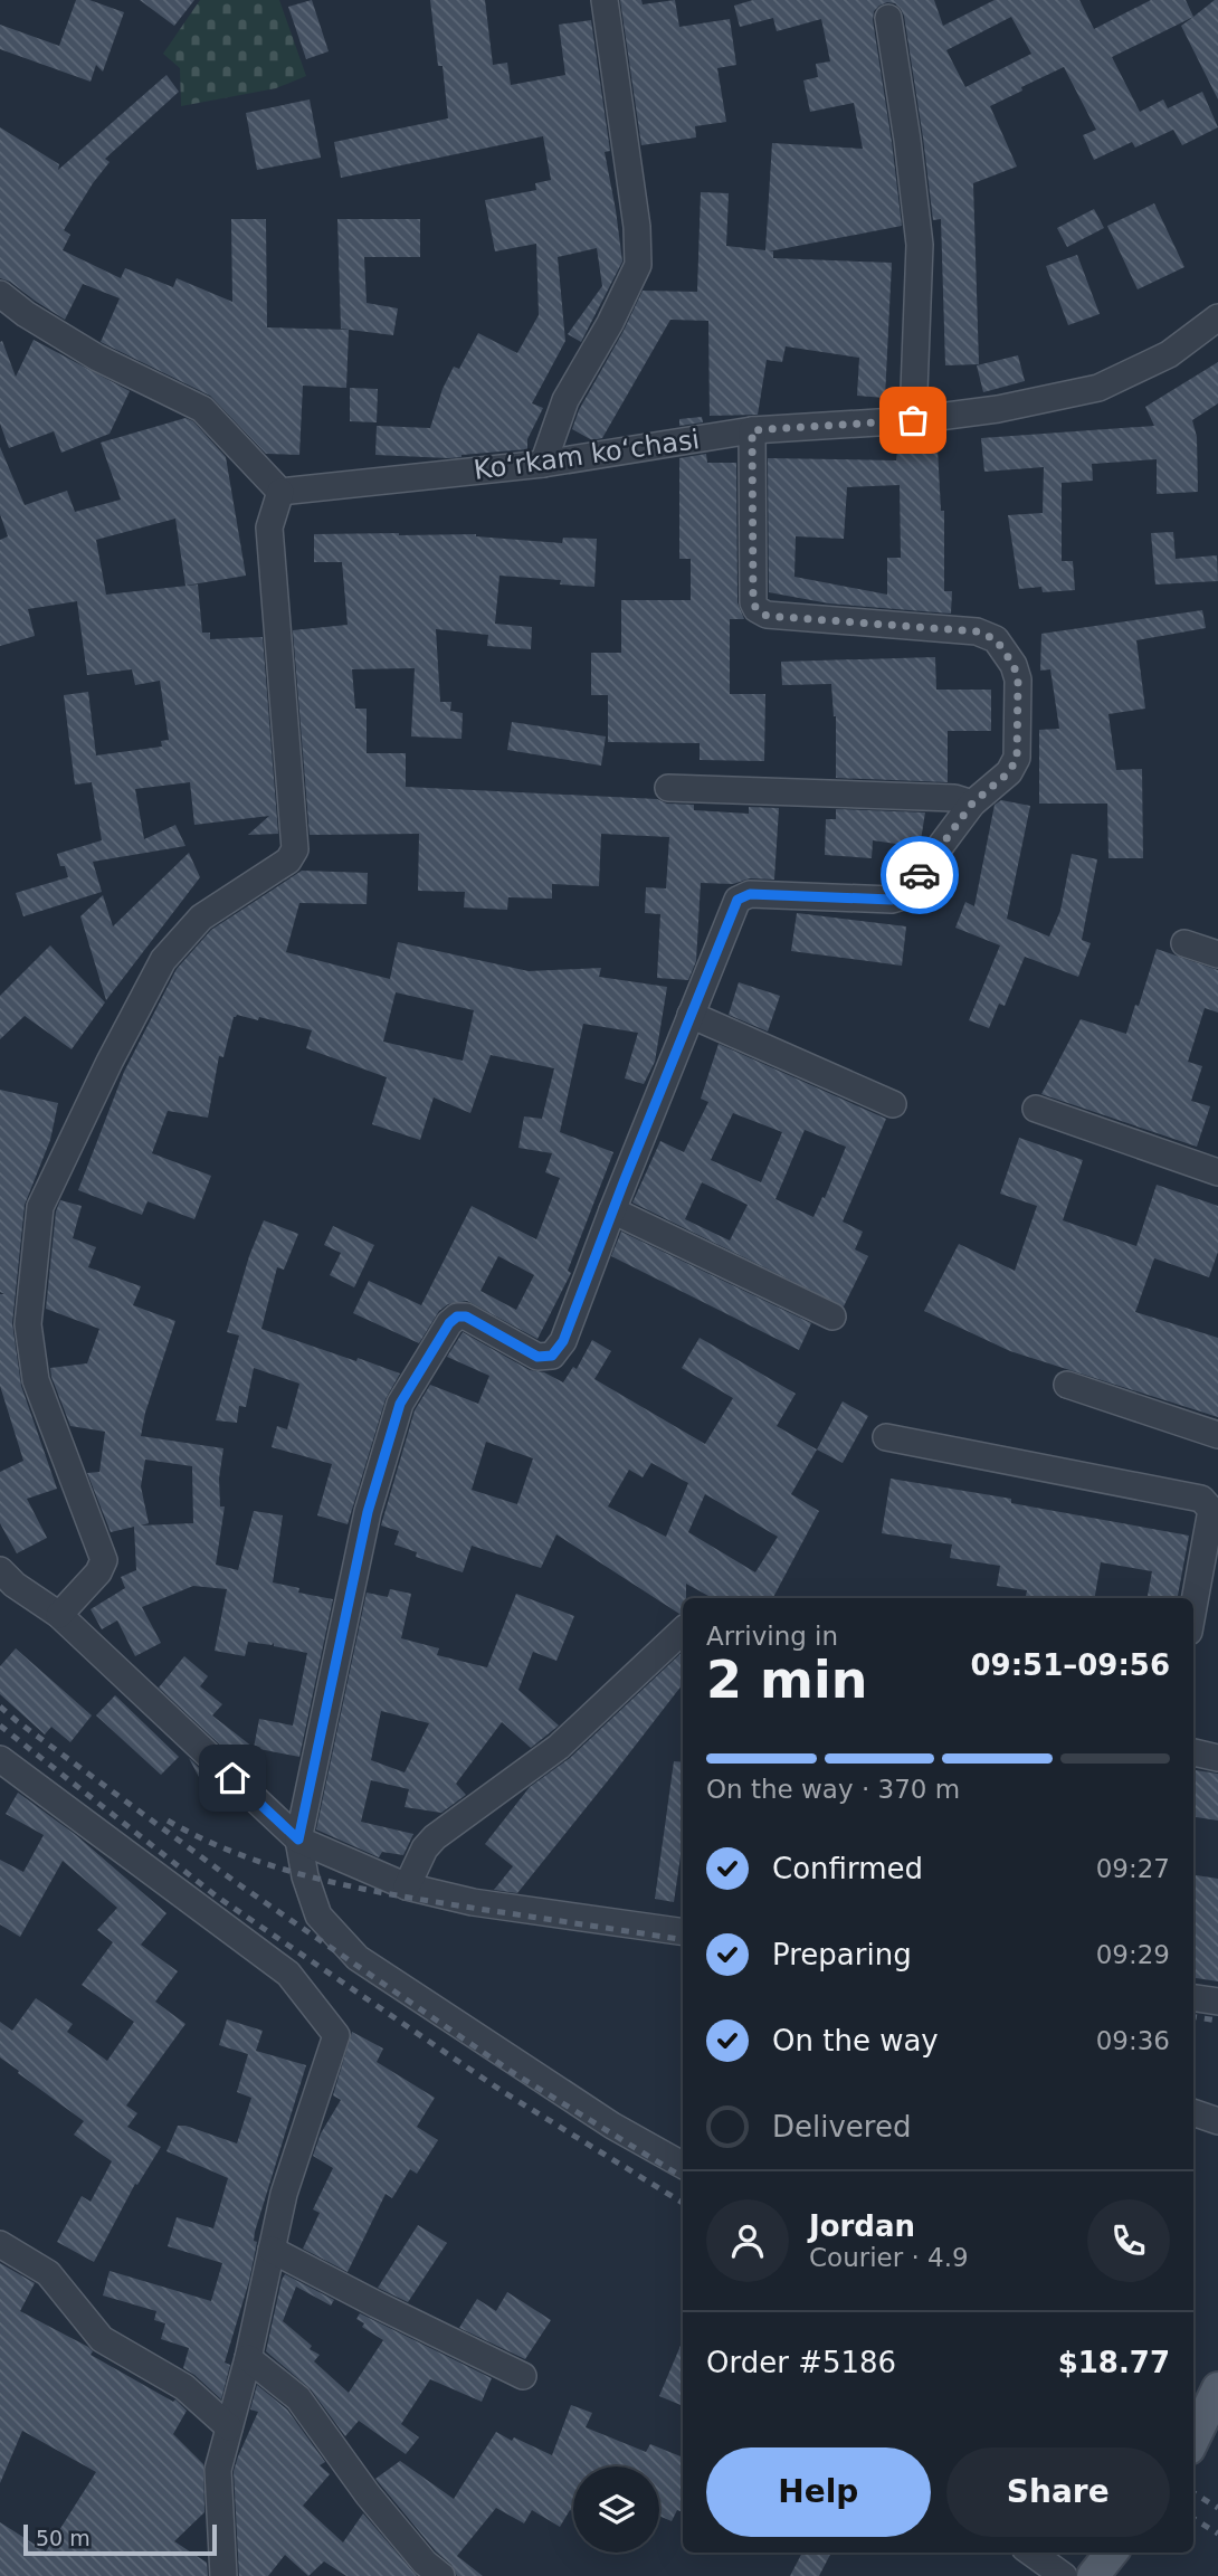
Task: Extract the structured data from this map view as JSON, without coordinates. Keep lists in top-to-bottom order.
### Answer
{
  "streets": {
    "street": ["Koʻrkam koʻchasi"]
  },
  "scale_bar": "50 m",
  "page": {
    "heading": ["2 min", "Arriving in", "09:51–09:56"],
    "panel": [
      "Jordan",
      "Courier · 4.9",
      "Order #5186",
      "$18.77"
    ],
    "bar": "On the way · 370 m",
    "list": [
      ["Confirmed", "09:27"],
      ["Preparing", "09:29"],
      ["On the way", "09:36"],
      "Delivered"
    ],
    "buttons": ["Help", "Share"],
    "scale": "50 m"
  }
}
